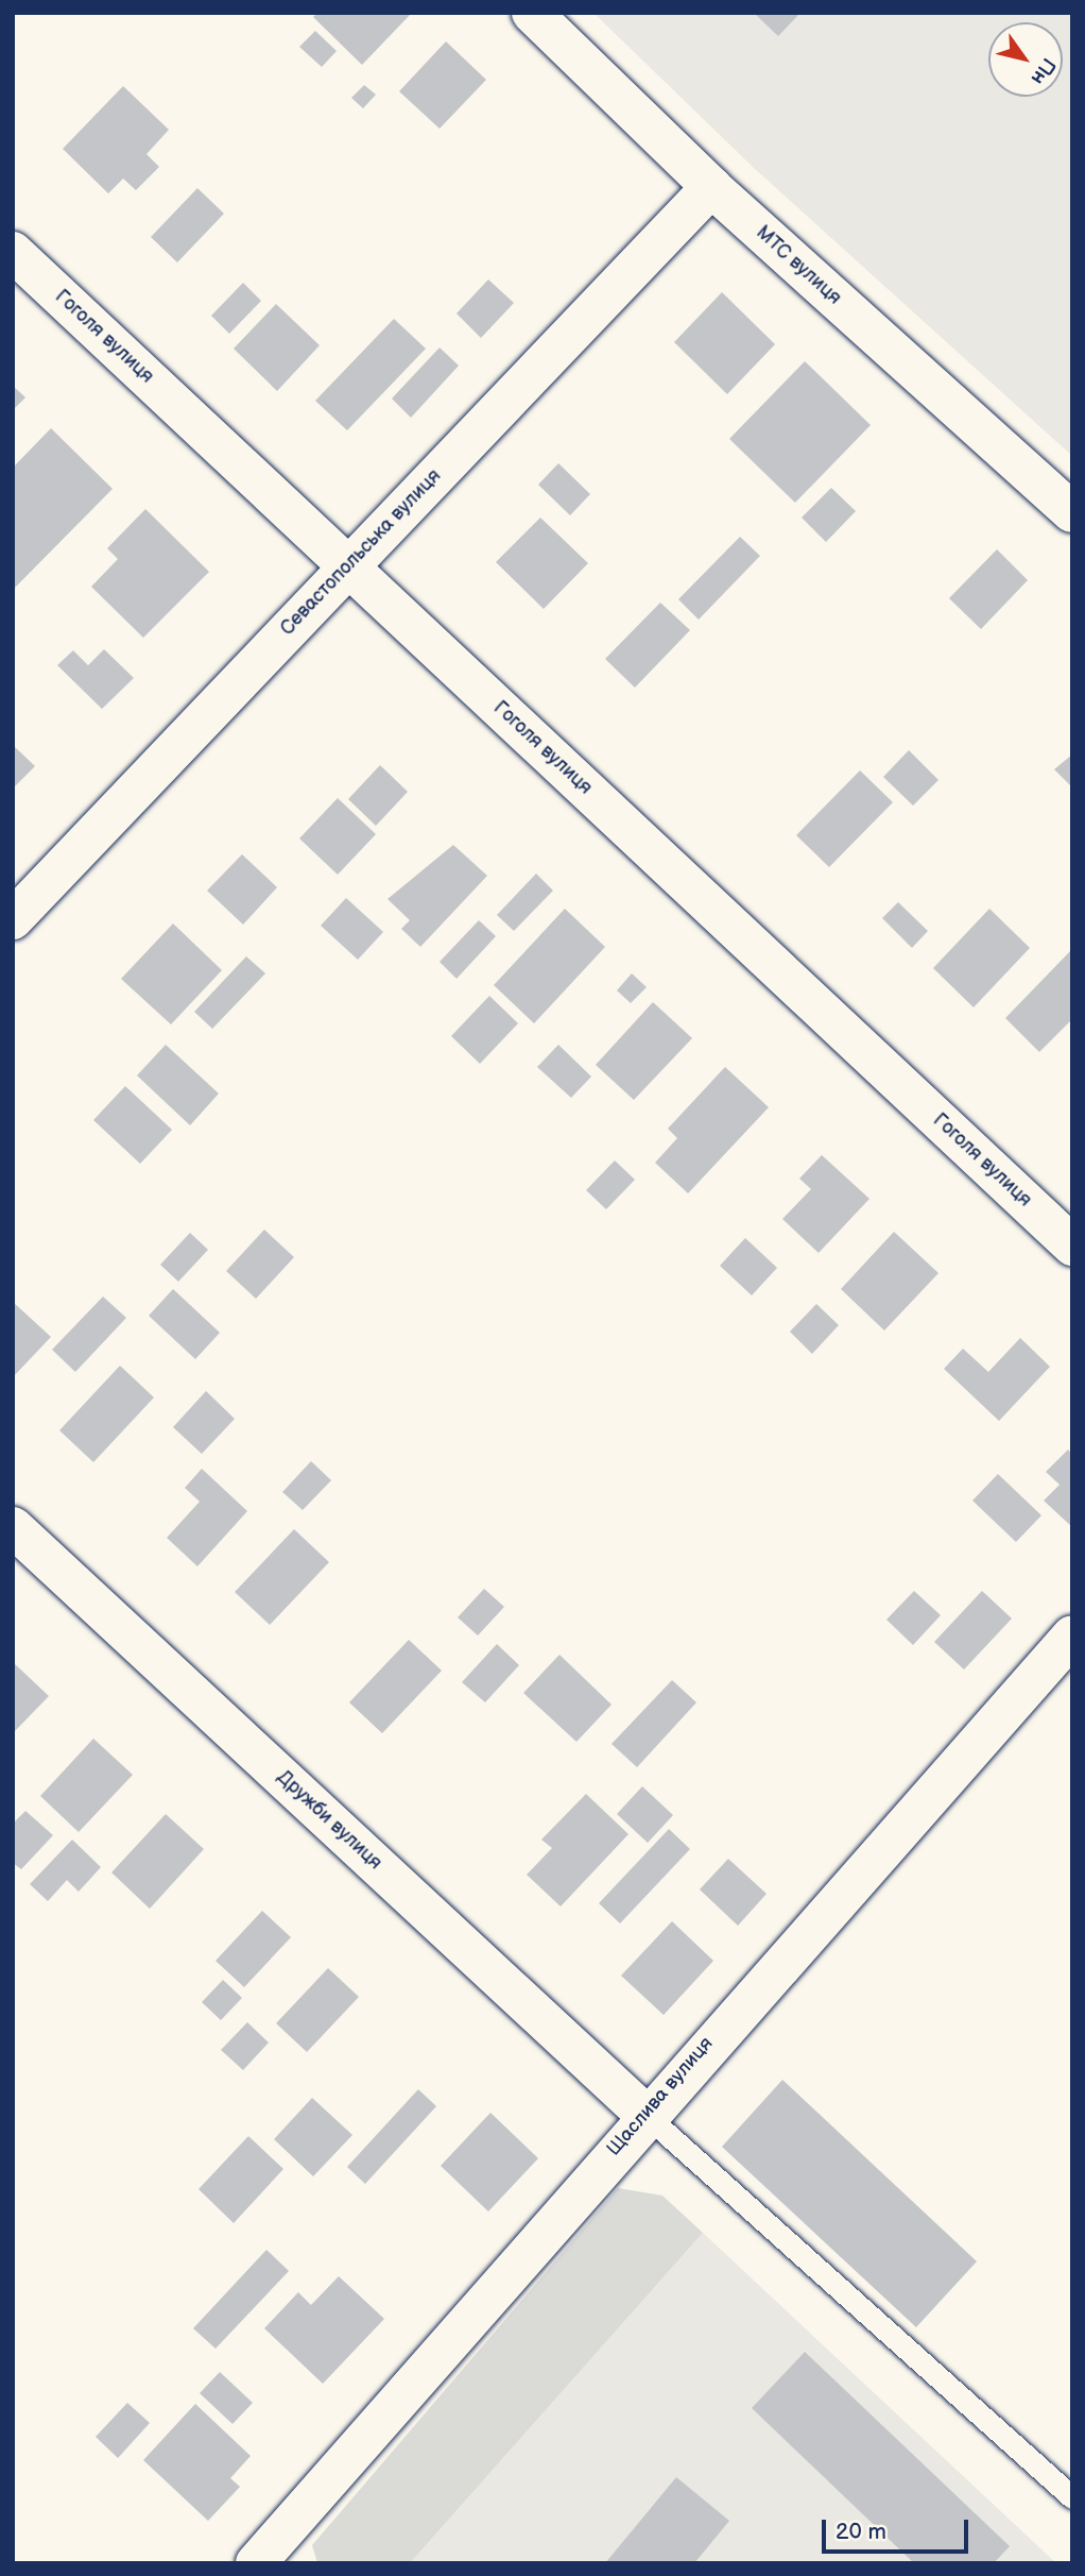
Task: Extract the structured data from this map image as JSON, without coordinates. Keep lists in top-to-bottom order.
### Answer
{
  "streets": {
    "street": [
      "МТС вулиця",
      "Гоголя вулиця",
      "Севастопольська вулиця",
      "Дружби вулиця",
      "Щаслива вулиця"
    ]
  },
  "crossings": [
    ["МТС вулиця", "Севастопольська вулиця"],
    ["Гоголя вулиця", "Севастопольська вулиця"],
    ["Дружби вулиця", "Щаслива вулиця"]
  ],
  "scale_bar": "20 m",
  "north": "bottom right"
}
